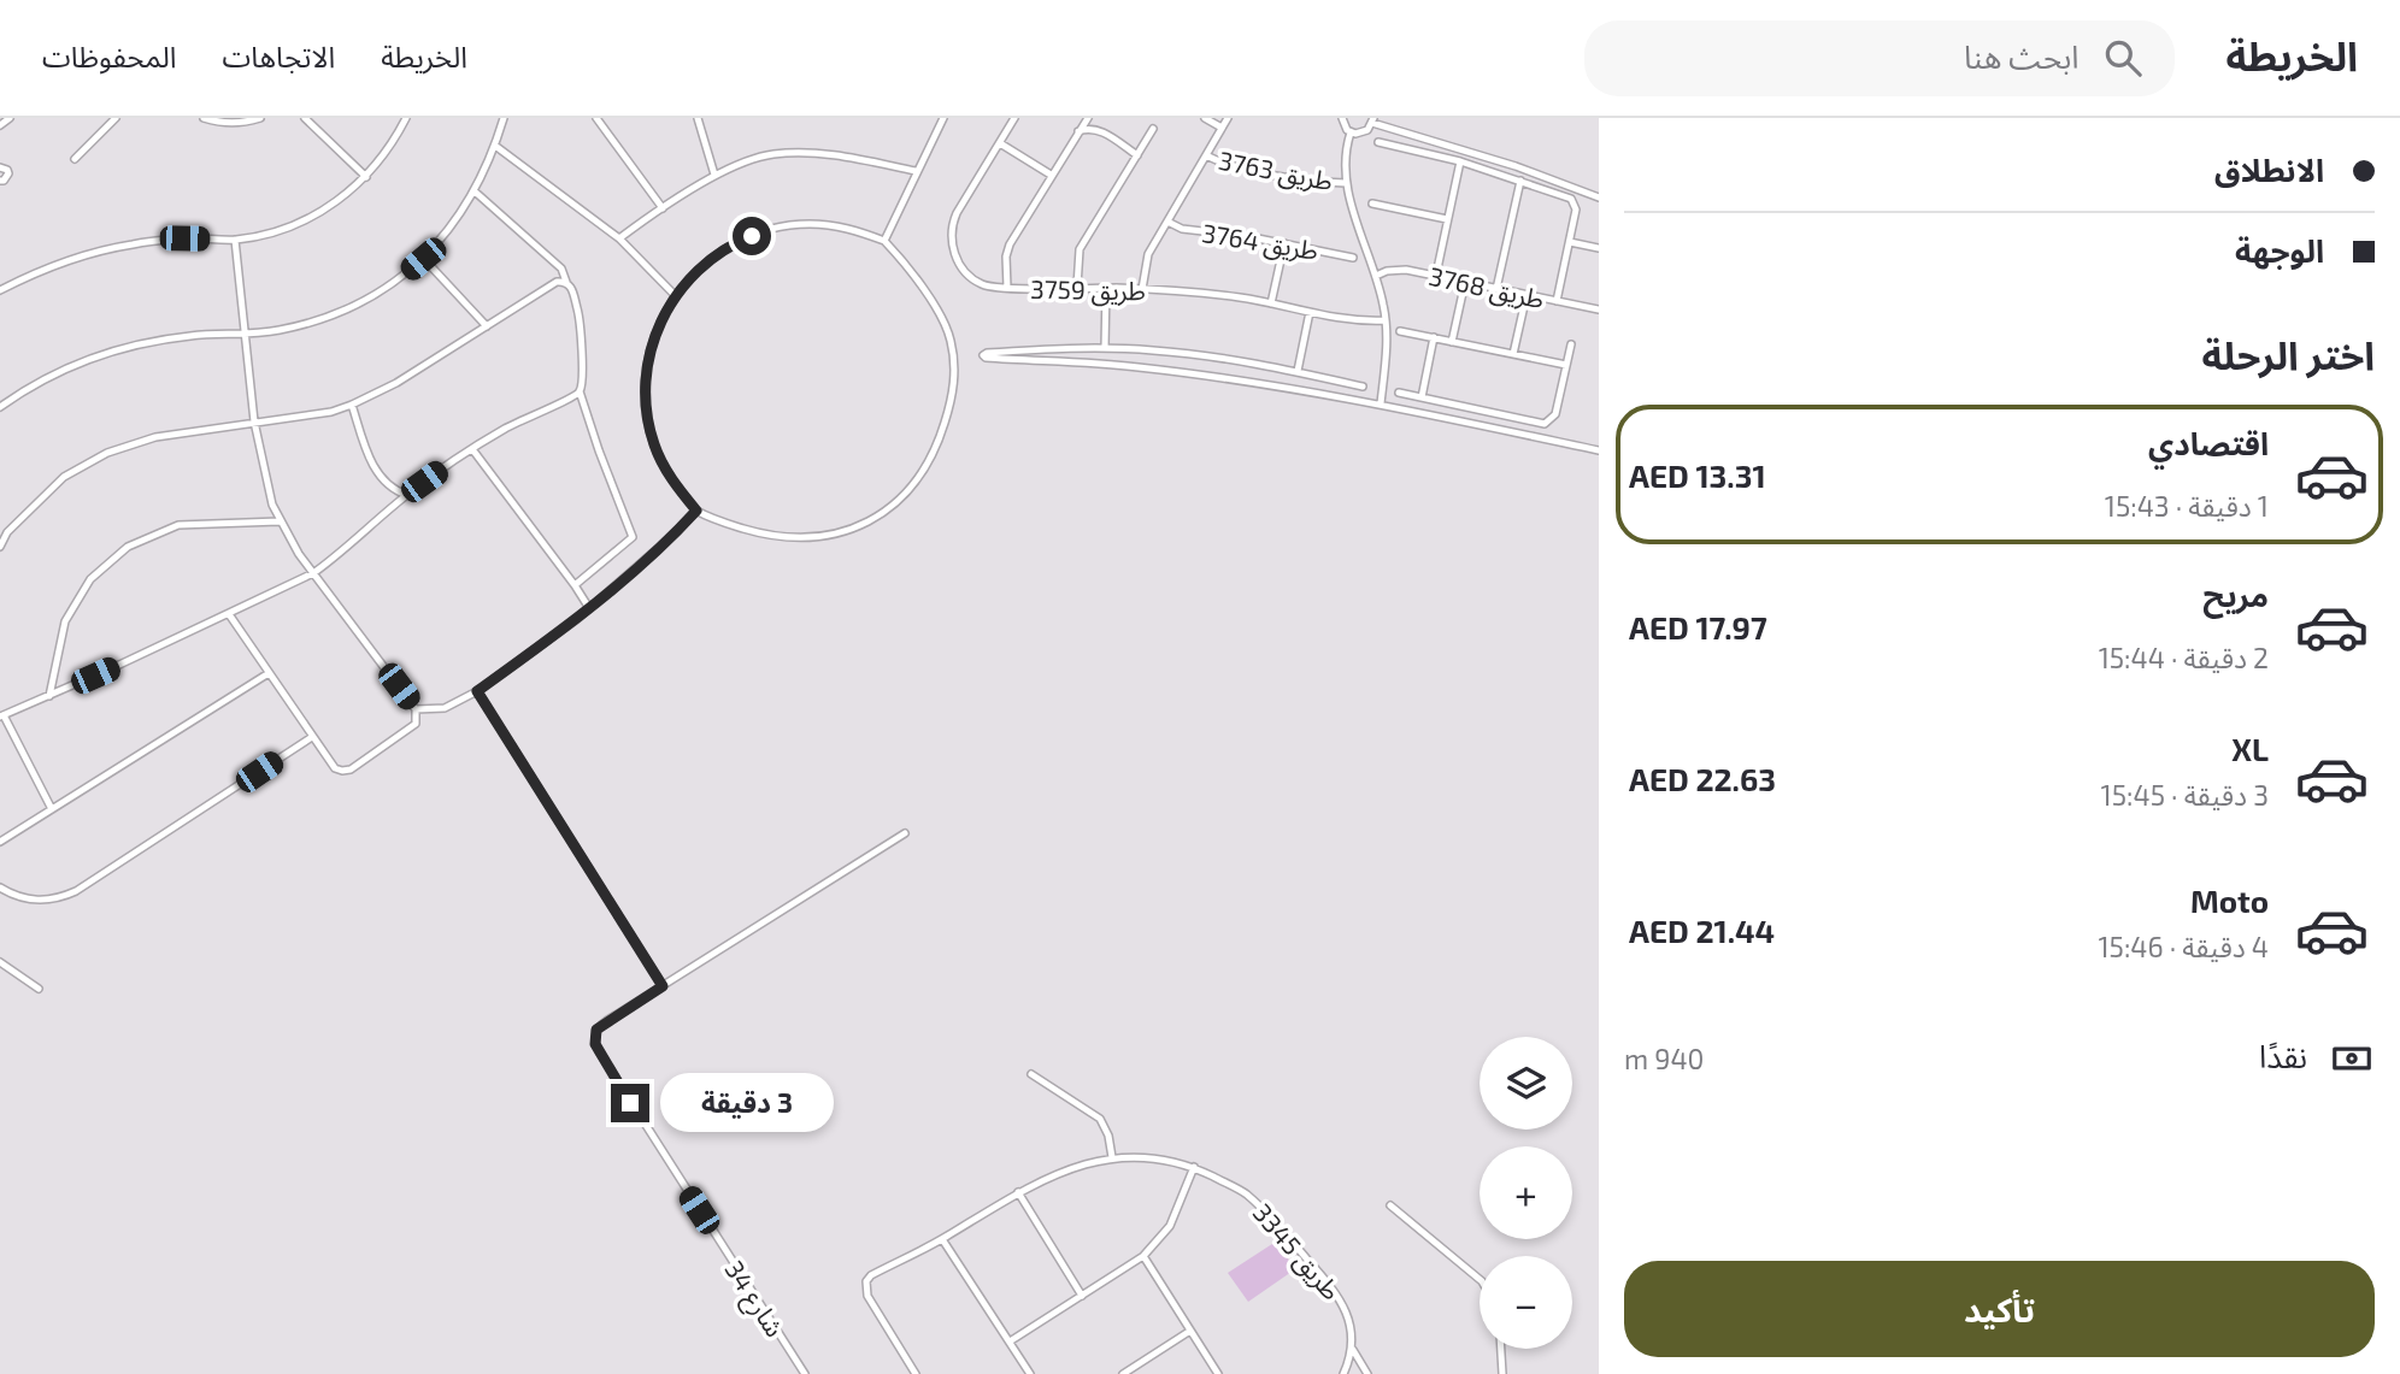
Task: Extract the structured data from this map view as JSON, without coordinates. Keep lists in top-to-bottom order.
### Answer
{
  "streets": {
    "street": [
      "طريق 3763",
      "طريق 3764",
      "طريق 3768",
      "طريق 3759",
      "طريق 3345",
      "شارع 34"
    ]
  },
  "crossings": [
    ["طريق 3763", "طريق 3764"],
    ["طريق 3763", "طريق 3759"]
  ],
  "page": {
    "header": "الخريطة",
    "search": "ابحث هنا",
    "nav": ["الخريطة", "الاتجاهات", "المحفوظات"],
    "banner": ["الانطلاق", "الوجهة"],
    "heading": "اختر الرحلة",
    "list": [
      {
        "name": "اقتصادي",
        "note": "1 دقيقة · 15:43",
        "value": "AED 13.31"
      },
      {
        "name": "مريح",
        "note": "2 دقيقة · 15:44",
        "value": "AED 17.97"
      },
      {
        "name": "XL",
        "note": "3 دقيقة · 15:45",
        "value": "AED 22.63"
      },
      {
        "name": "Moto",
        "note": "4 دقيقة · 15:46",
        "value": "AED 21.44"
      }
    ],
    "pay": ["نقدًا", "940 m"],
    "map_buttons": ["+", "−"],
    "bubble": "3 دقيقة",
    "buttons": "تأكيد"
  }
}
